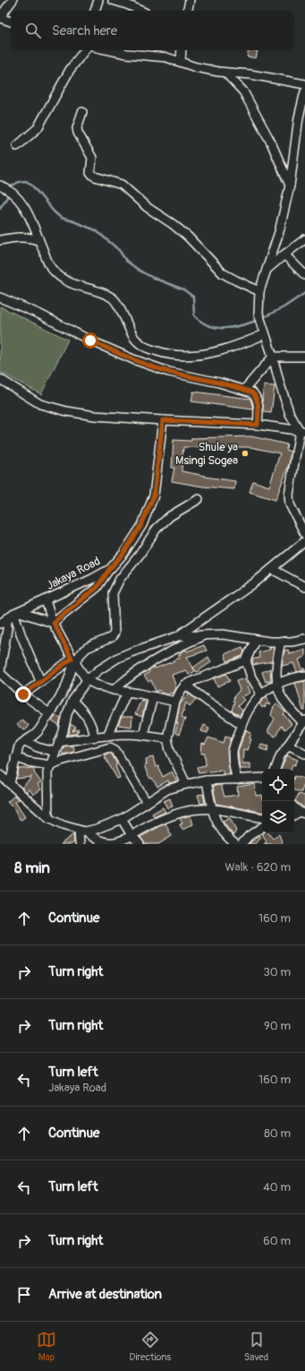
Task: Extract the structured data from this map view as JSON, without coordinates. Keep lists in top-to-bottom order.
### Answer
{
  "streets": {
    "street": ["Jakaya Road"]
  },
  "places": ["Shule ya Msingi Sogea"],
  "page": {
    "search": "Search here",
    "heading": ["8 min", "Walk · 620 m"],
    "list": [
      ["Continue", "160 m"],
      ["Turn right", "30 m"],
      ["Turn right", "90 m"],
      ["Turn left", "Jakaya Road", "160 m"],
      ["Continue", "80 m"],
      ["Turn left", "40 m"],
      ["Turn right", "60 m"],
      "Arrive at destination"
    ],
    "nav": ["Map", "Directions", "Saved"]
  }
}
